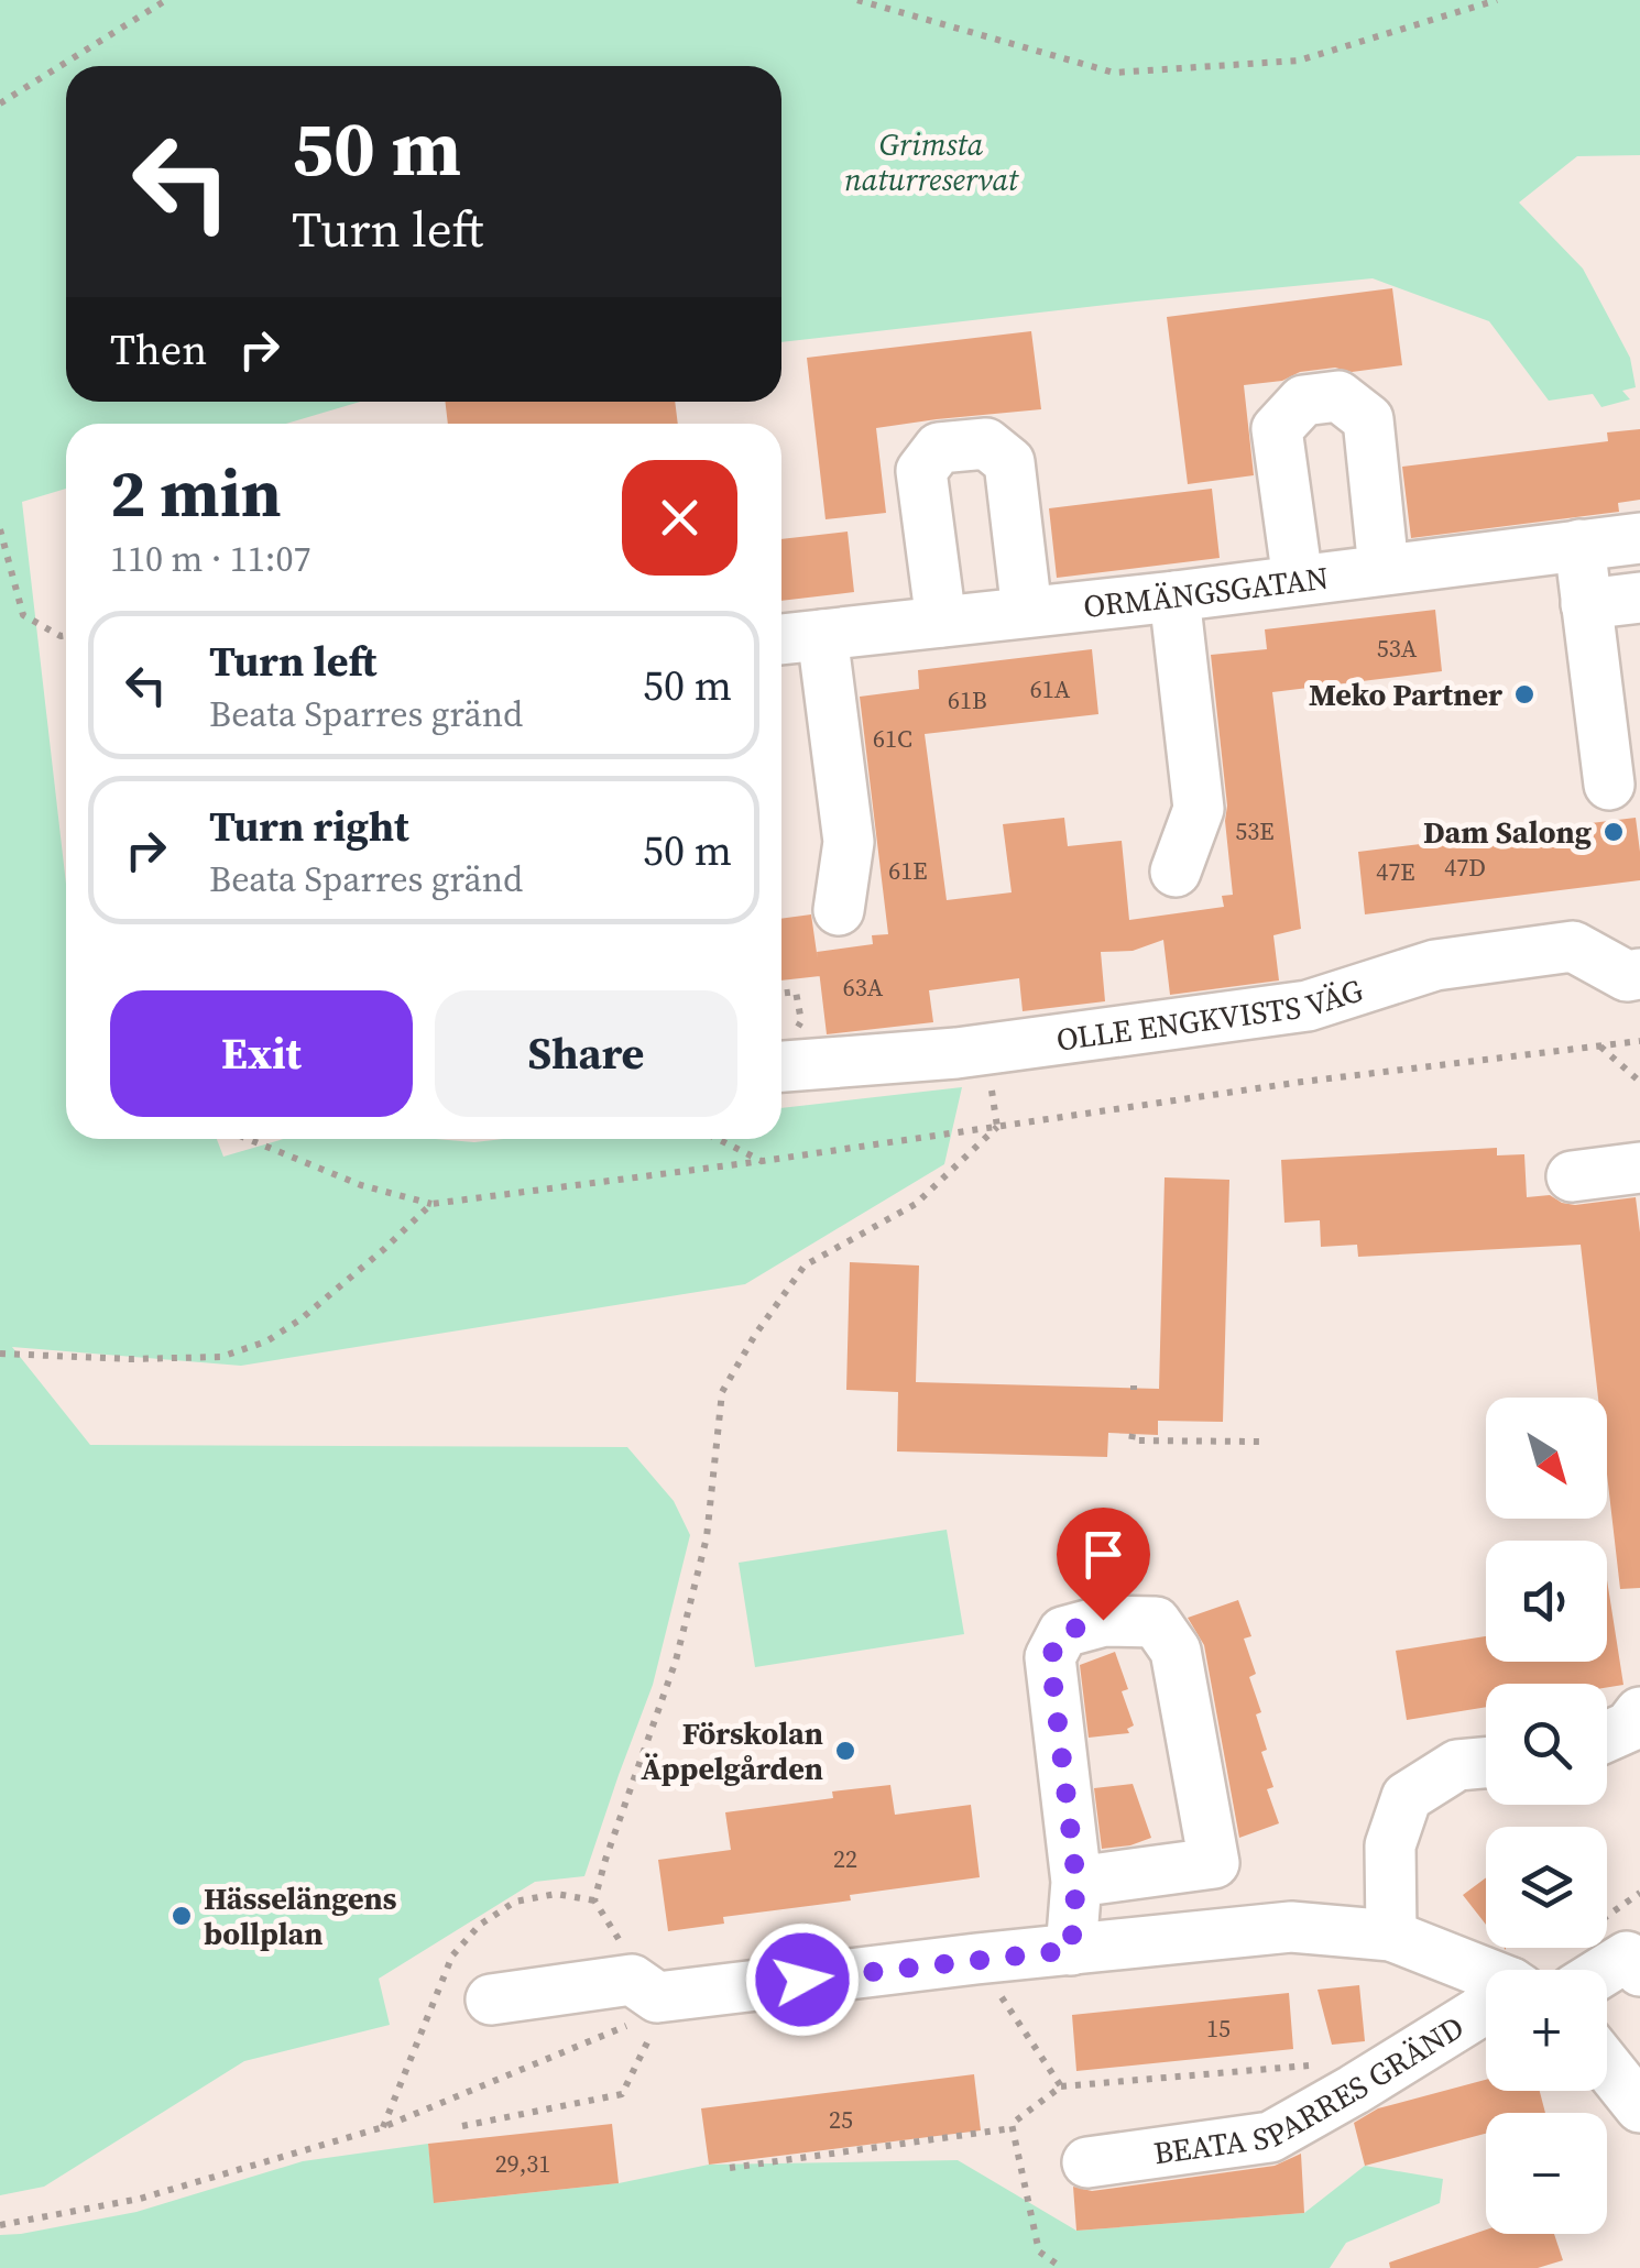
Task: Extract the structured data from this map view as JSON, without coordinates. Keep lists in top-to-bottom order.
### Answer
{
  "streets": {
    "street": ["ORMÄNGSGATAN", "OLLE ENGKVISTS VÄG", "BEATA SPARRES GRÄND"]
  },
  "parks": ["Grimsta naturreservat"],
  "places": [
    "Meko Partner",
    "Dam Salong",
    "Förskolan Äppelgården",
    "Hässelängens bollplan"
  ],
  "house_numbers": [
    "53A",
    "61A",
    "61B",
    "61C",
    "53E",
    "47D",
    "61E",
    "47E",
    "63A",
    "22",
    "15",
    "25",
    "29,31"
  ],
  "north": "bottom right",
  "page": {
    "turn": ["50 m", "Turn left"],
    "then": "Then",
    "heading": ["2 min", "110 m · 11:07"],
    "list": [
      {
        "name": "Turn left",
        "note": "Beata Sparres gränd",
        "value": "50 m"
      },
      {
        "name": "Turn right",
        "note": "Beata Sparres gränd",
        "value": "50 m"
      }
    ],
    "buttons": ["Exit", "Share"],
    "map_buttons": ["+", "−"]
  }
}
